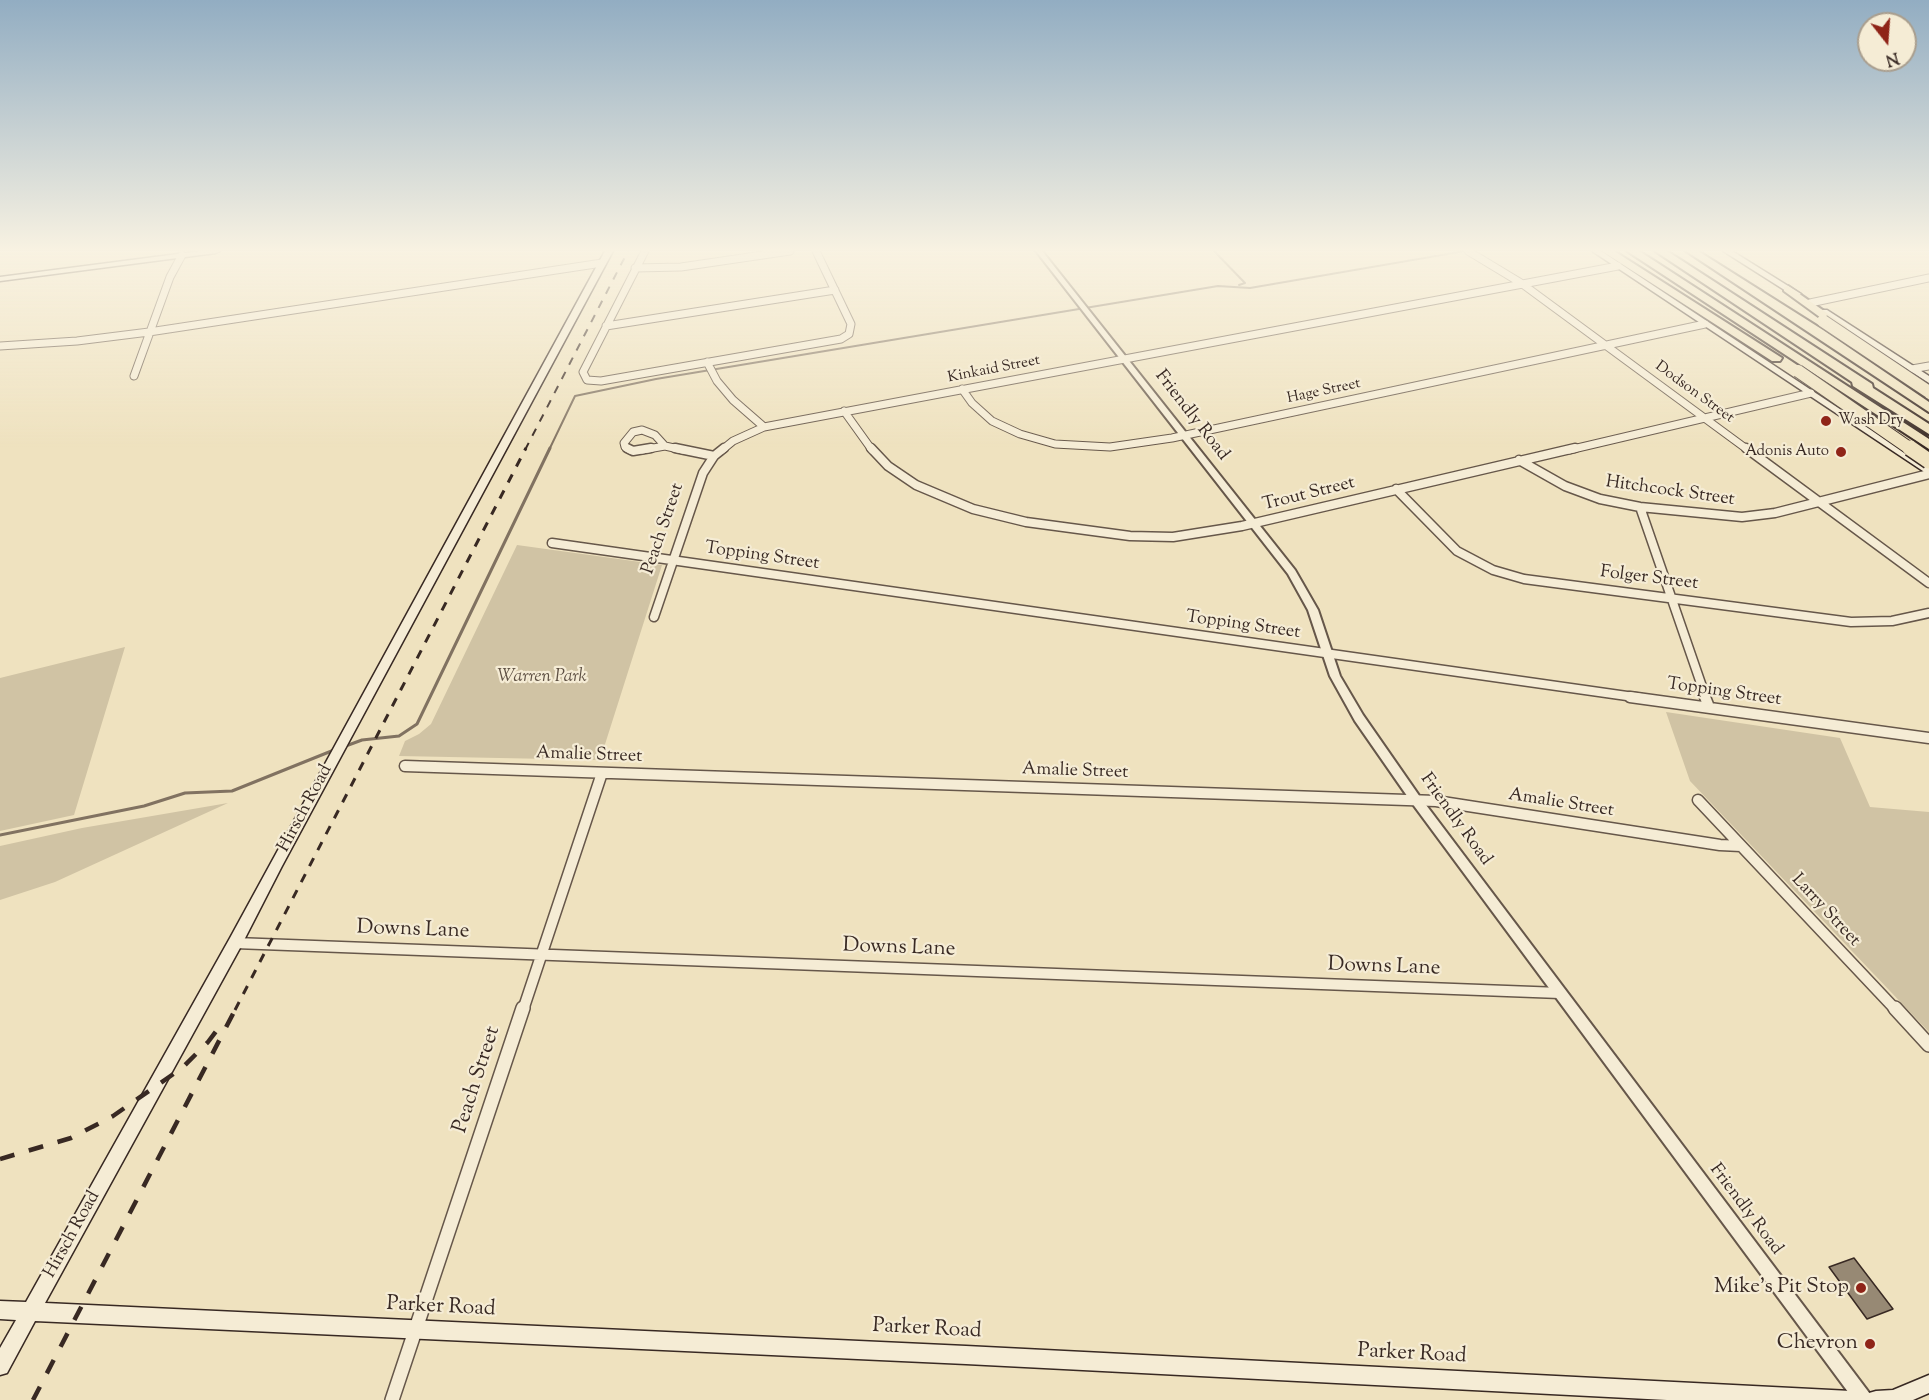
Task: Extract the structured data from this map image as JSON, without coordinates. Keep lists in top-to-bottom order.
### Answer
{
  "streets": {
    "main road": ["Hirsch Road", "Parker Road"],
    "street": [
      "Kinkaid Street",
      "Hage Street",
      "Dodson Street",
      "Friendly Road",
      "Hitchcock Street",
      "Trout Street",
      "Peach Street",
      "Topping Street",
      "Folger Street",
      "Amalie Street",
      "Larry Street",
      "Downs Lane"
    ]
  },
  "crossings": [
    ["Kinkaid Street", "Hage Street"],
    ["Kinkaid Street", "Friendly Road"],
    ["Kinkaid Street", "Trout Street"],
    ["Kinkaid Street", "Peach Street"],
    ["Hage Street", "Dodson Street"],
    ["Hage Street", "Friendly Road"],
    ["Dodson Street", "Hitchcock Street"],
    ["Dodson Street", "Trout Street"],
    ["Friendly Road", "Trout Street"],
    ["Friendly Road", "Topping Street"],
    ["Friendly Road", "Amalie Street"],
    ["Friendly Road", "Downs Lane"],
    ["Hitchcock Street", "Trout Street"],
    ["Trout Street", "Folger Street"],
    ["Peach Street", "Topping Street"],
    ["Peach Street", "Amalie Street"],
    ["Peach Street", "Downs Lane"],
    ["Peach Street", "Parker Road"],
    ["Amalie Street", "Larry Street"],
    ["Hirsch Road", "Downs Lane"],
    ["Hirsch Road", "Parker Road"]
  ],
  "parks": ["Warren Park"],
  "places": [
    "Wash Dry",
    "Adonis Auto",
    "Mike's Pit Stop",
    "Chevron"
  ],
  "north": "bottom"
}
